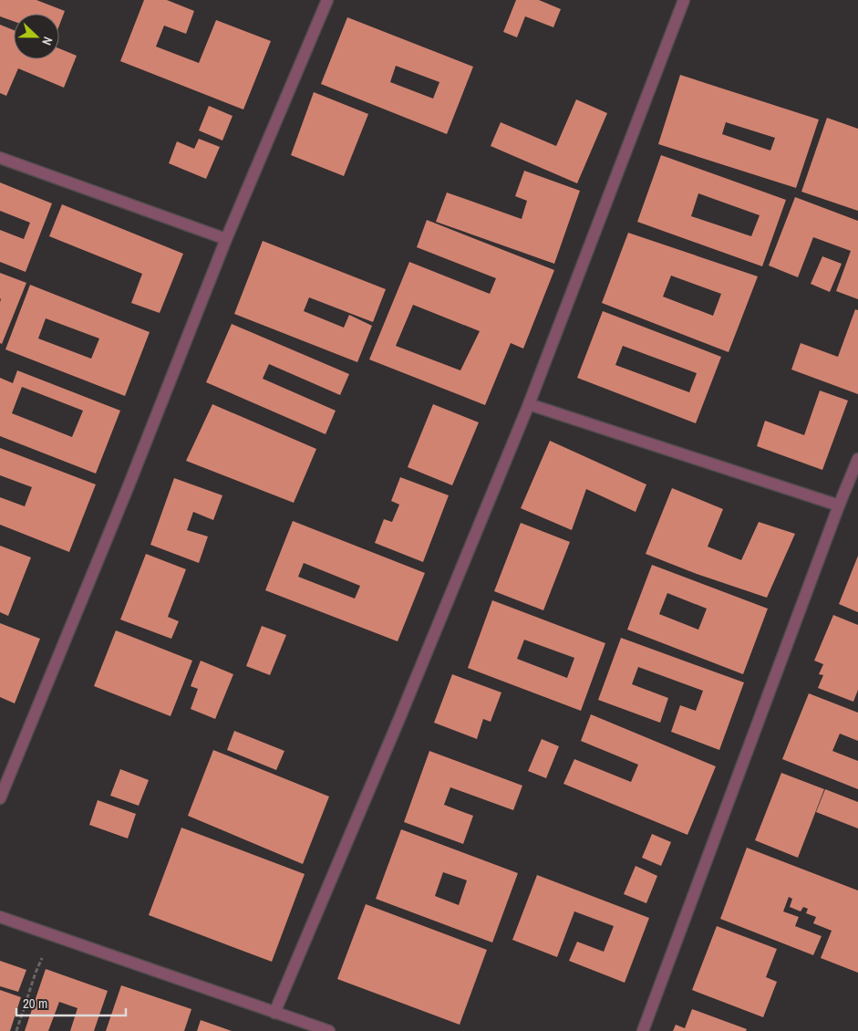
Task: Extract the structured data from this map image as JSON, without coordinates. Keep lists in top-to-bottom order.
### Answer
{
  "scale_bar": "20 m",
  "north": "right"
}
